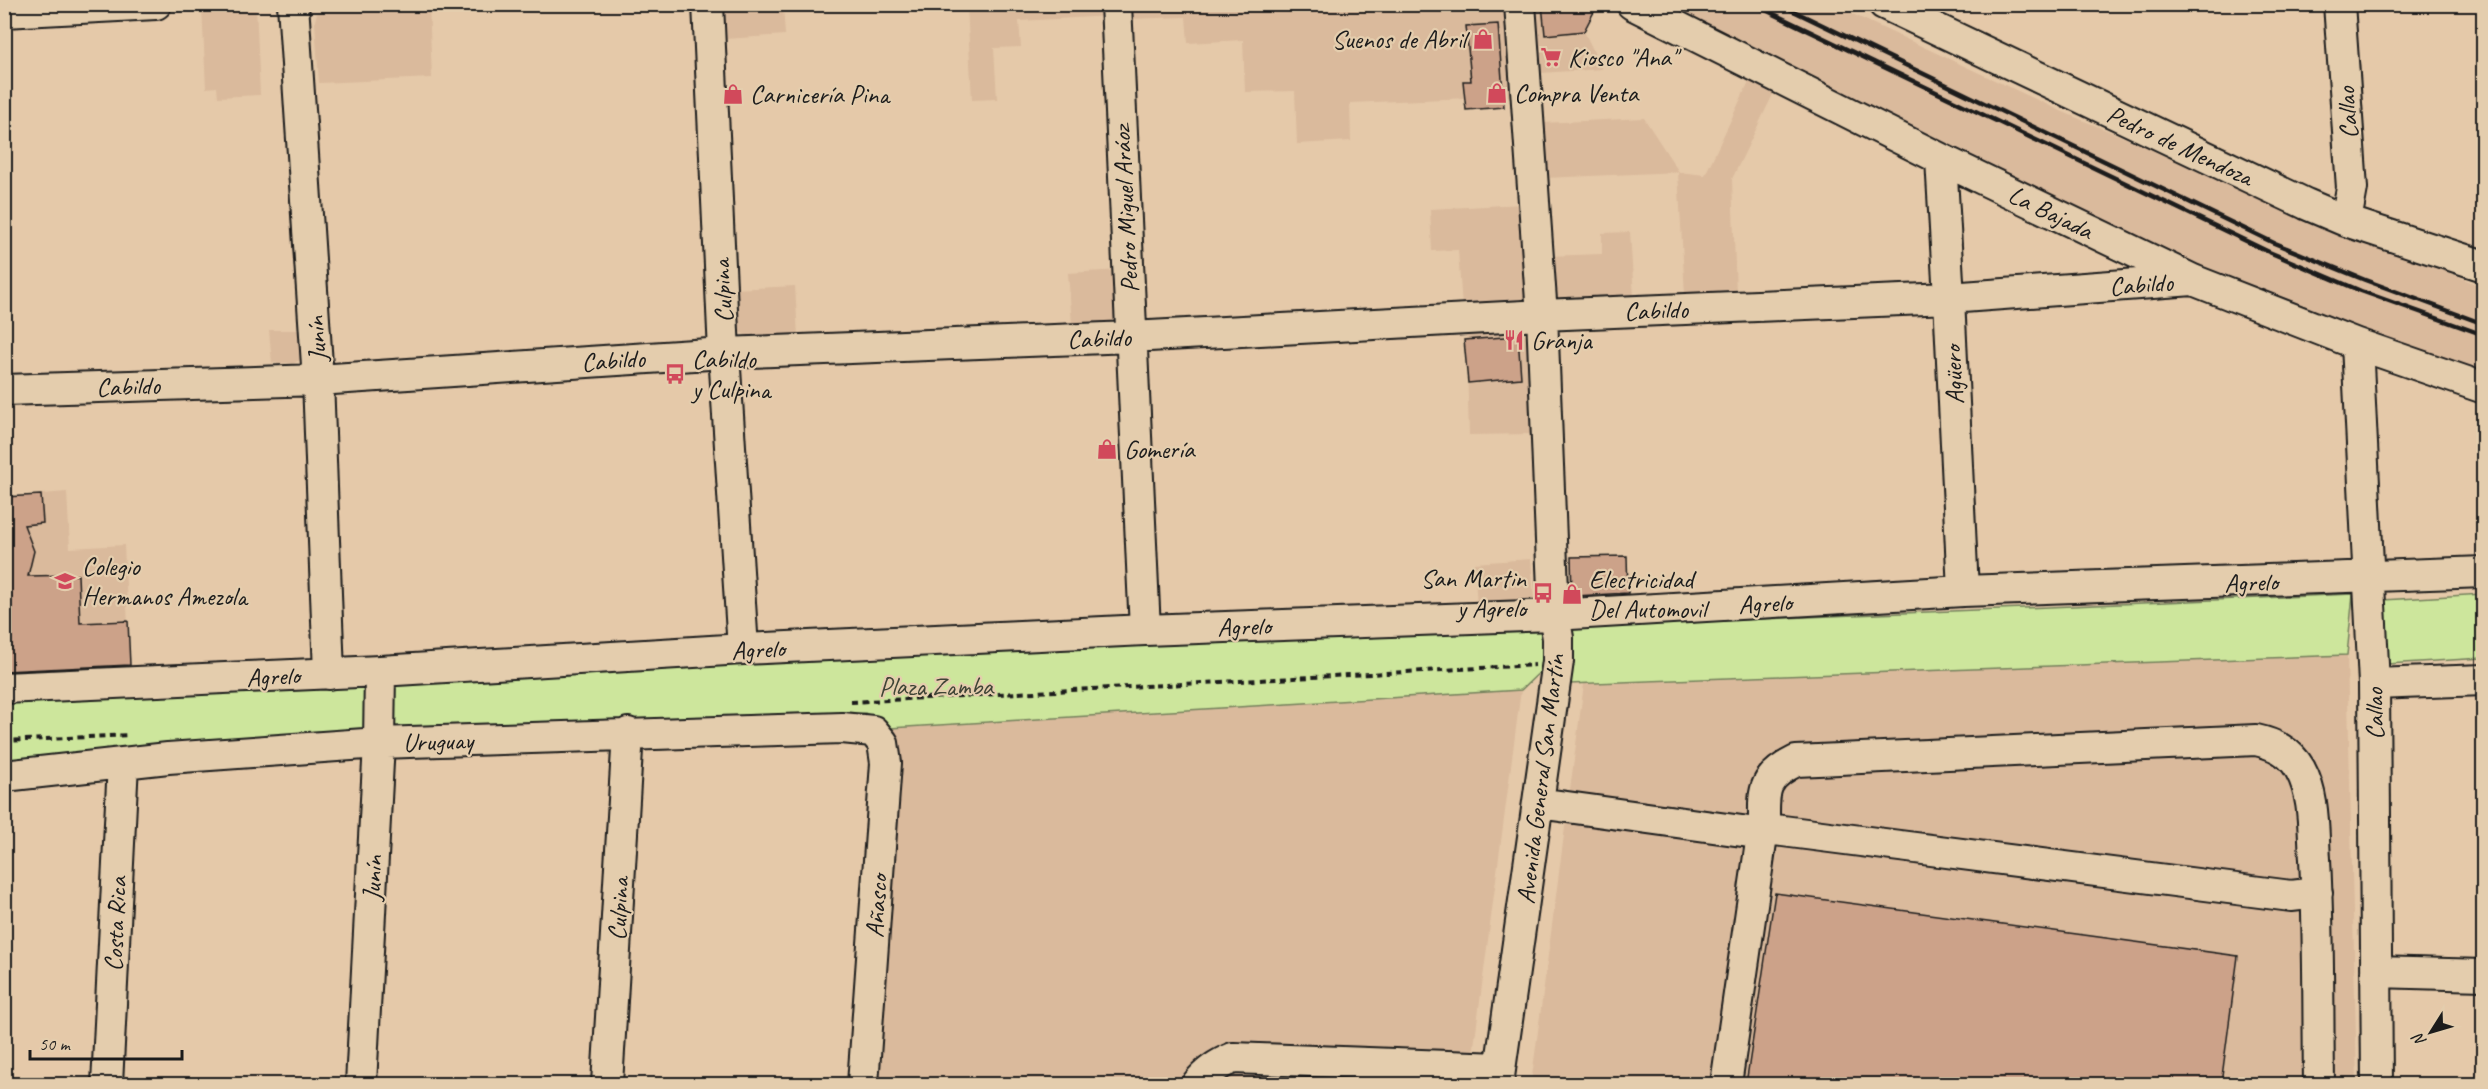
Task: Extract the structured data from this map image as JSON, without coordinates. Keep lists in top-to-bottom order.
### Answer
{
  "streets": {
    "street": [
      "Callao",
      "Pedro de Mendoza",
      "Pedro Miguel Aráoz",
      "La Bajada",
      "Cabildo",
      "Culpina",
      "Junín",
      "Agüero",
      "Agrelo",
      "Uruguay",
      "Avenida General San Martín",
      "Añasco",
      "Costa Rica"
    ]
  },
  "crossings": [
    ["Callao", "Pedro de Mendoza"],
    ["Callao", "La Bajada"],
    ["Callao", "Agrelo"],
    ["Pedro Miguel Aráoz", "Cabildo"],
    ["Pedro Miguel Aráoz", "Agrelo"],
    ["La Bajada", "Cabildo"],
    ["La Bajada", "Agüero"],
    ["Cabildo", "Culpina"],
    ["Cabildo", "Junín"],
    ["Cabildo", "Agüero"],
    ["Cabildo", "Avenida General San Martín"],
    ["Culpina", "Agrelo"],
    ["Culpina", "Uruguay"],
    ["Junín", "Agrelo"],
    ["Junín", "Uruguay"],
    ["Agüero", "Agrelo"],
    ["Agrelo", "Avenida General San Martín"],
    ["Uruguay", "Añasco"],
    ["Uruguay", "Costa Rica"]
  ],
  "parks": ["Plaza Zamba"],
  "places": {
    "shop": [
      "Suenos de Abril",
      "Compra Venta",
      "Carnicería Pina",
      "Gomería",
      "Electricidad Del Automovil"
    ],
    "supermarket": ["Kiosco \"Ana\""],
    "restaurant": ["Granja"],
    "bus stop": ["Cabildo y Culpina", "San Martin y Agrelo"],
    "school or university": ["Colegio Hermanos Amezola"]
  },
  "scale_bar": "50 m",
  "north": "bottom left"
}
